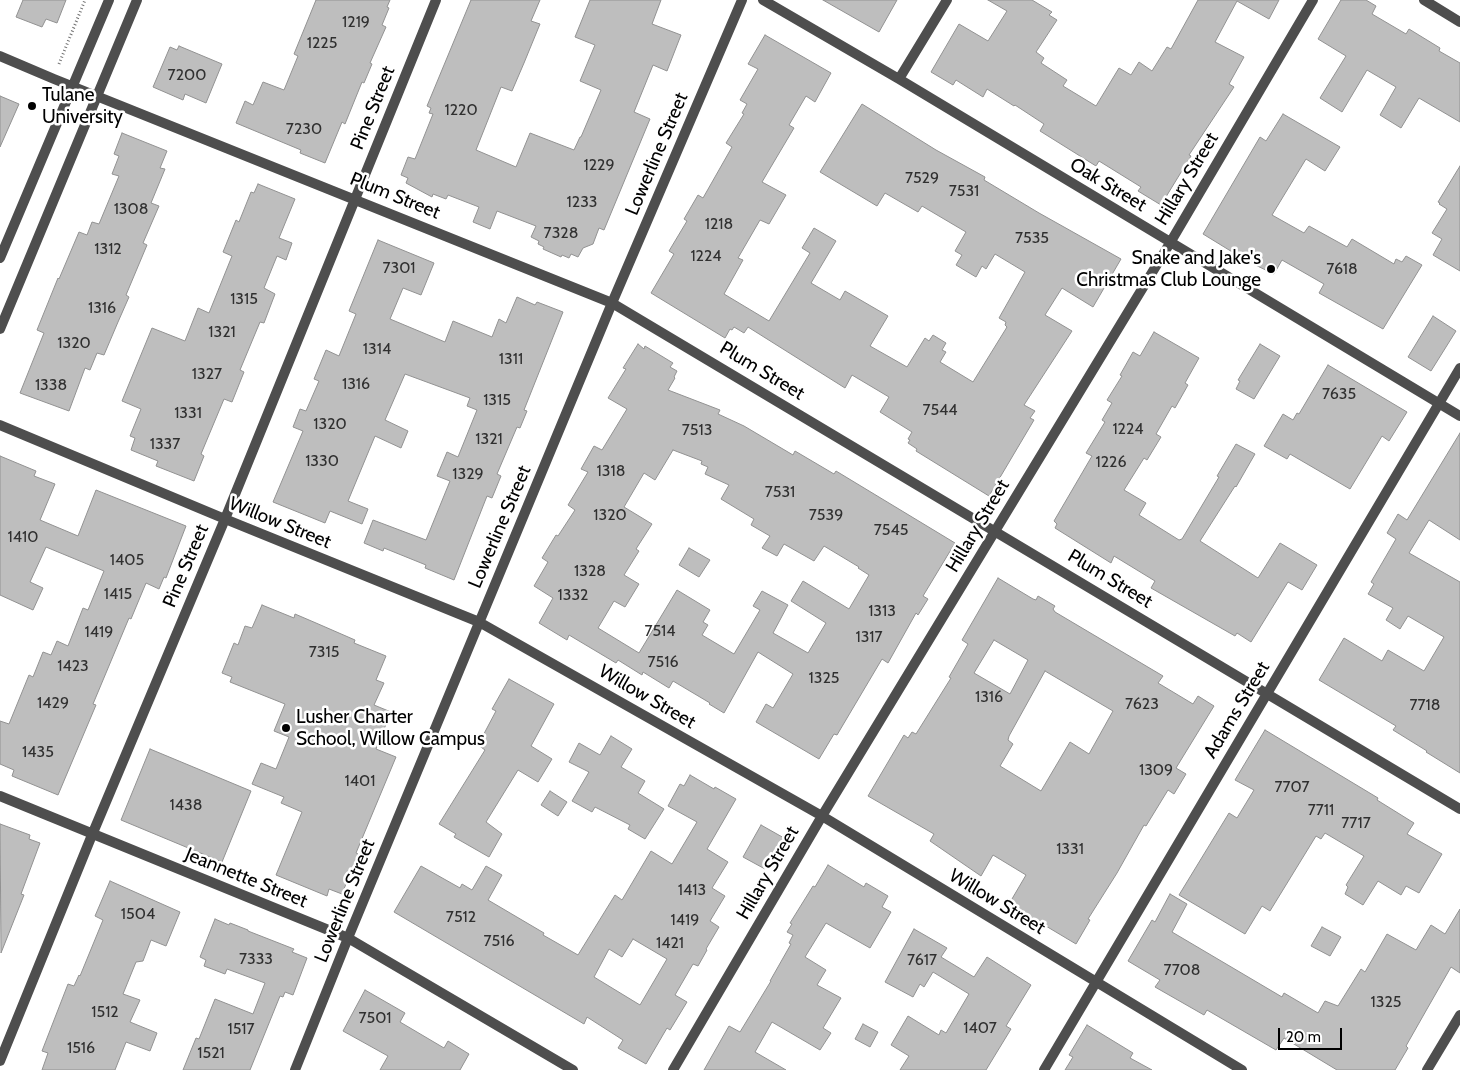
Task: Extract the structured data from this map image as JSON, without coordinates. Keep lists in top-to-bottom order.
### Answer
{
  "streets": {
    "street": [
      "Pine Street",
      "Lowerline Street",
      "Hillary Street",
      "Oak Street",
      "Plum Street",
      "Willow Street",
      "Adams Street",
      "Jeannette Street"
    ]
  },
  "crossings": [
    ["Pine Street", "Plum Street"],
    ["Pine Street", "Willow Street"],
    ["Pine Street", "Jeannette Street"],
    ["Lowerline Street", "Plum Street"],
    ["Lowerline Street", "Willow Street"],
    ["Lowerline Street", "Jeannette Street"],
    ["Hillary Street", "Oak Street"],
    ["Hillary Street", "Plum Street"],
    ["Hillary Street", "Willow Street"],
    ["Oak Street", "Adams Street"],
    ["Plum Street", "Adams Street"],
    ["Willow Street", "Adams Street"]
  ],
  "places": ["Tulane University", "Snake and Jake's Christmas Club Lounge", "Lusher Charter School, Willow Campus"],
  "house_numbers": [
    "1219",
    "1225",
    "7200",
    "1220",
    "7230",
    "1229",
    "7529",
    "7531",
    "1233",
    "1308",
    "1218",
    "7328",
    "7535",
    "1312",
    "1224",
    "7301",
    "7618",
    "1315",
    "1316",
    "1321",
    "1320",
    "1314",
    "1311",
    "1327",
    "1316",
    "1338",
    "7635",
    "1315",
    "7544",
    "1331",
    "1320",
    "1224",
    "7513",
    "1321",
    "1337",
    "1330",
    "1226",
    "1318",
    "1329",
    "7531",
    "1320",
    "7539",
    "7545",
    "1410",
    "1405",
    "1328",
    "1415",
    "1332",
    "1313",
    "7514",
    "1419",
    "1317",
    "7315",
    "7516",
    "1423",
    "1325",
    "1316",
    "1429",
    "7623",
    "7718",
    "1435",
    "1309",
    "1401",
    "7707",
    "1438",
    "7711",
    "7717",
    "1331",
    "1413",
    "1504",
    "7512",
    "1419",
    "7516",
    "1421",
    "7333",
    "7617",
    "7708",
    "1325",
    "1512",
    "7501",
    "1407",
    "1517",
    "1516",
    "1521"
  ],
  "scale_bar": "20 m"
}
